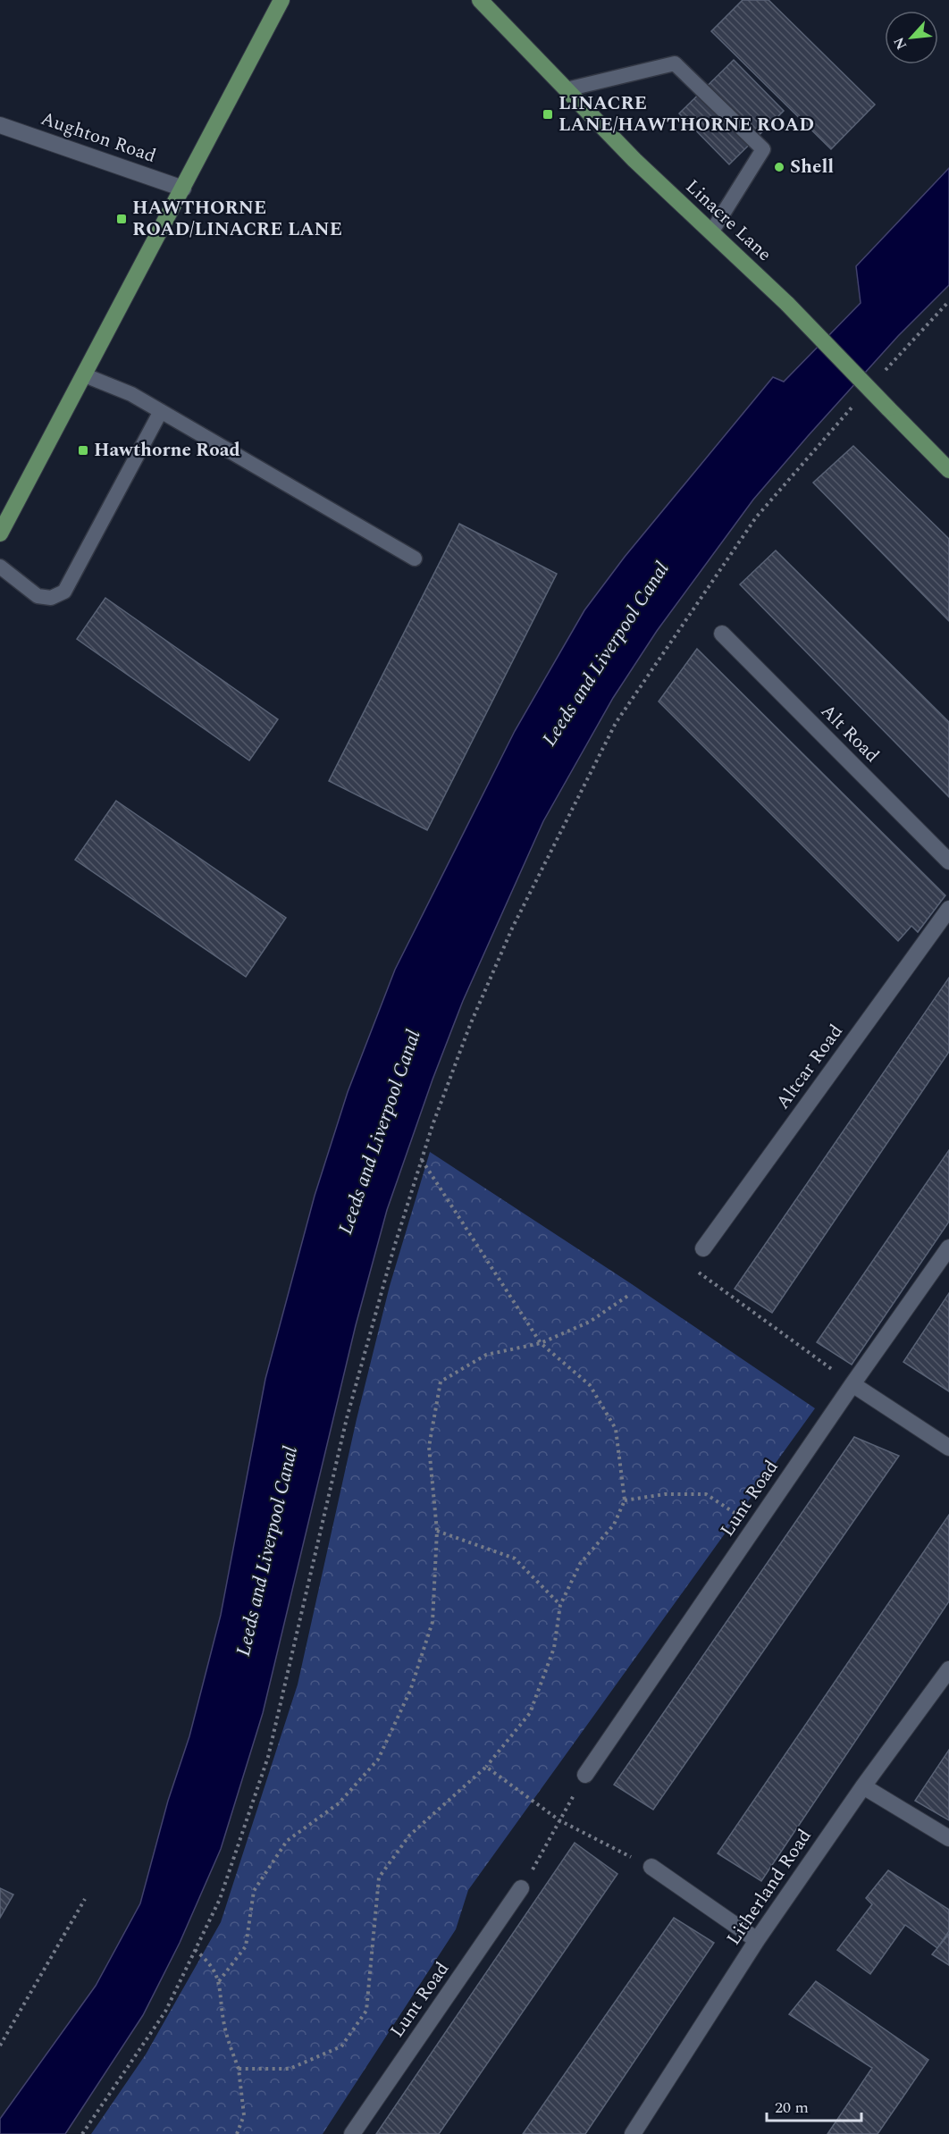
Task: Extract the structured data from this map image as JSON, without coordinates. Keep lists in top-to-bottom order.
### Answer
{
  "streets": {
    "main road": ["Linacre Lane"],
    "street": [
      "Aughton Road",
      "Alt Road",
      "Altcar Road",
      "Lunt Road",
      "Litherland Road"
    ]
  },
  "water": ["Leeds and Liverpool Canal"],
  "places": {
    "transit": ["LINACRE LANE/HAWTHORNE ROAD", "HAWTHORNE ROAD/LINACRE LANE", "Hawthorne Road"],
    "other": ["Shell"]
  },
  "scale_bar": "20 m",
  "north": "bottom left"
}
